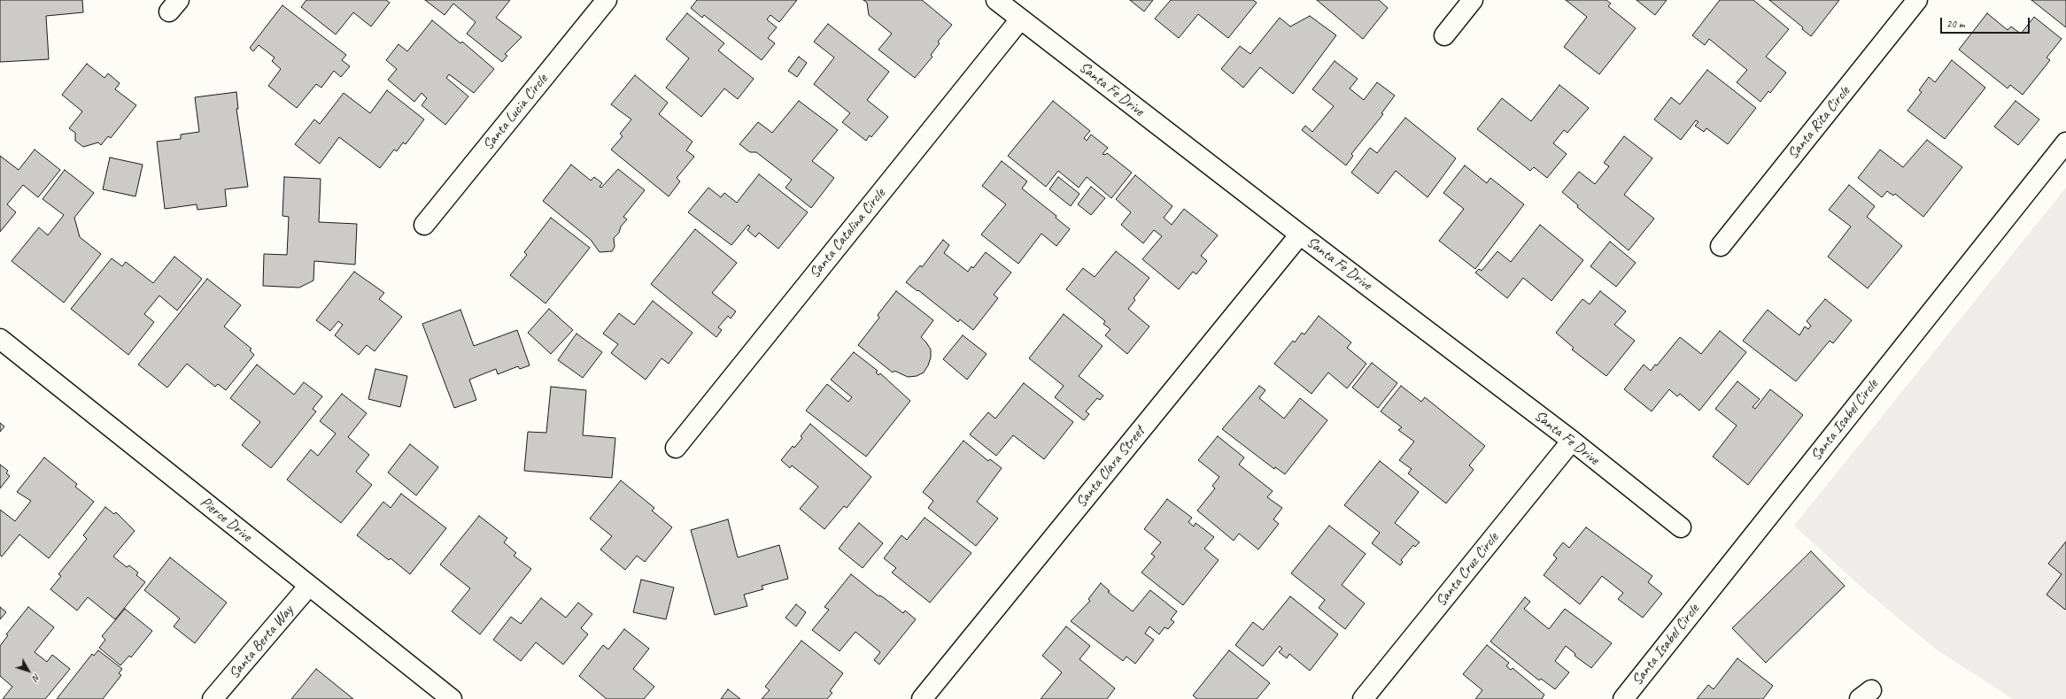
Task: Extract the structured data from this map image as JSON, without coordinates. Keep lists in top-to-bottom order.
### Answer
{
  "streets": {
    "street": [
      "Santa Fe Drive",
      "Santa Lucia Circle",
      "Santa Rita Circle",
      "Santa Catalina Circle",
      "Santa Isabel Circle",
      "Santa Clara Street",
      "Pierce Drive",
      "Santa Cruz Circle",
      "Santa Berta Way"
    ]
  },
  "crossings": [
    ["Santa Fe Drive", "Santa Catalina Circle"],
    ["Santa Fe Drive", "Santa Clara Street"],
    ["Santa Fe Drive", "Santa Cruz Circle"],
    ["Pierce Drive", "Santa Berta Way"]
  ],
  "scale_bar": "20 m",
  "north": "bottom right"
}
